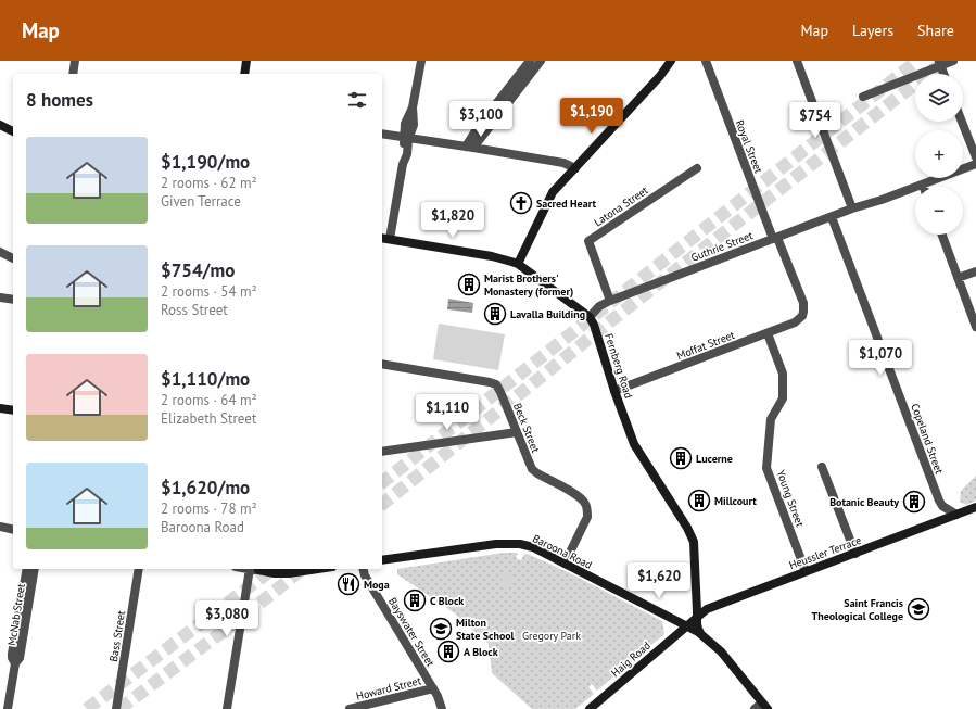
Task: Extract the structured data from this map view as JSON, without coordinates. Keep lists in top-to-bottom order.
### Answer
{
  "streets": {
    "street": [
      "Royal Street",
      "Latona Street",
      "Guthrie Street",
      "Moffat Street",
      "Fernberg Road",
      "Beck Street",
      "Copeland Street",
      "Young Street",
      "Baroona Road",
      "Heussler Terrace",
      "McNab Street",
      "Bayswater Street",
      "Bass Street",
      "Haig Road",
      "Howard Street"
    ]
  },
  "crossings": [
    ["Royal Street", "Guthrie Street"],
    ["Royal Street", "Moffat Street"],
    ["Latona Street", "Guthrie Street"],
    ["Guthrie Street", "Fernberg Road"],
    ["Guthrie Street", "Copeland Street"],
    ["Moffat Street", "Fernberg Road"],
    ["Moffat Street", "Young Street"],
    ["Fernberg Road", "Baroona Road"],
    ["Fernberg Road", "Heussler Terrace"],
    ["Beck Street", "Baroona Road"],
    ["Copeland Street", "Heussler Terrace"],
    ["Young Street", "Heussler Terrace"],
    ["Baroona Road", "Heussler Terrace"],
    ["Baroona Road", "Haig Road"],
    ["Heussler Terrace", "Haig Road"],
    ["Bayswater Street", "Howard Street"]
  ],
  "parks": ["Gregory Park"],
  "places": {
    "church": ["Sacred Heart"],
    "building": [
      "Marist Brothers' Monastery (former)",
      "Lavalla Building",
      "Lucerne",
      "Millcourt",
      "Botanic Beauty",
      "C Block",
      "A Block"
    ],
    "restaurant": ["Moga"],
    "school or university": ["Saint Francis Theological College", "Milton State School"]
  },
  "page": {
    "header": "Map",
    "nav": ["Map", "Layers", "Share"],
    "map_buttons": ["+", "−"],
    "heading": "8 homes",
    "price": [
      "$1,190",
      "$3,100",
      "$754",
      "$1,820",
      "$1,070",
      "$1,110",
      "$1,620",
      "$3,080"
    ],
    "list": [
      {
        "name": "$1,190/mo",
        "note": "2 rooms · 62 m² · Given Terrace"
      },
      {
        "name": "$754/mo",
        "note": "2 rooms · 54 m² · Ross Street"
      },
      {
        "name": "$1,110/mo",
        "note": "2 rooms · 64 m² · Elizabeth Street"
      },
      {
        "name": "$1,620/mo",
        "note": "2 rooms · 78 m² · Baroona Road"
      }
    ]
  }
}
